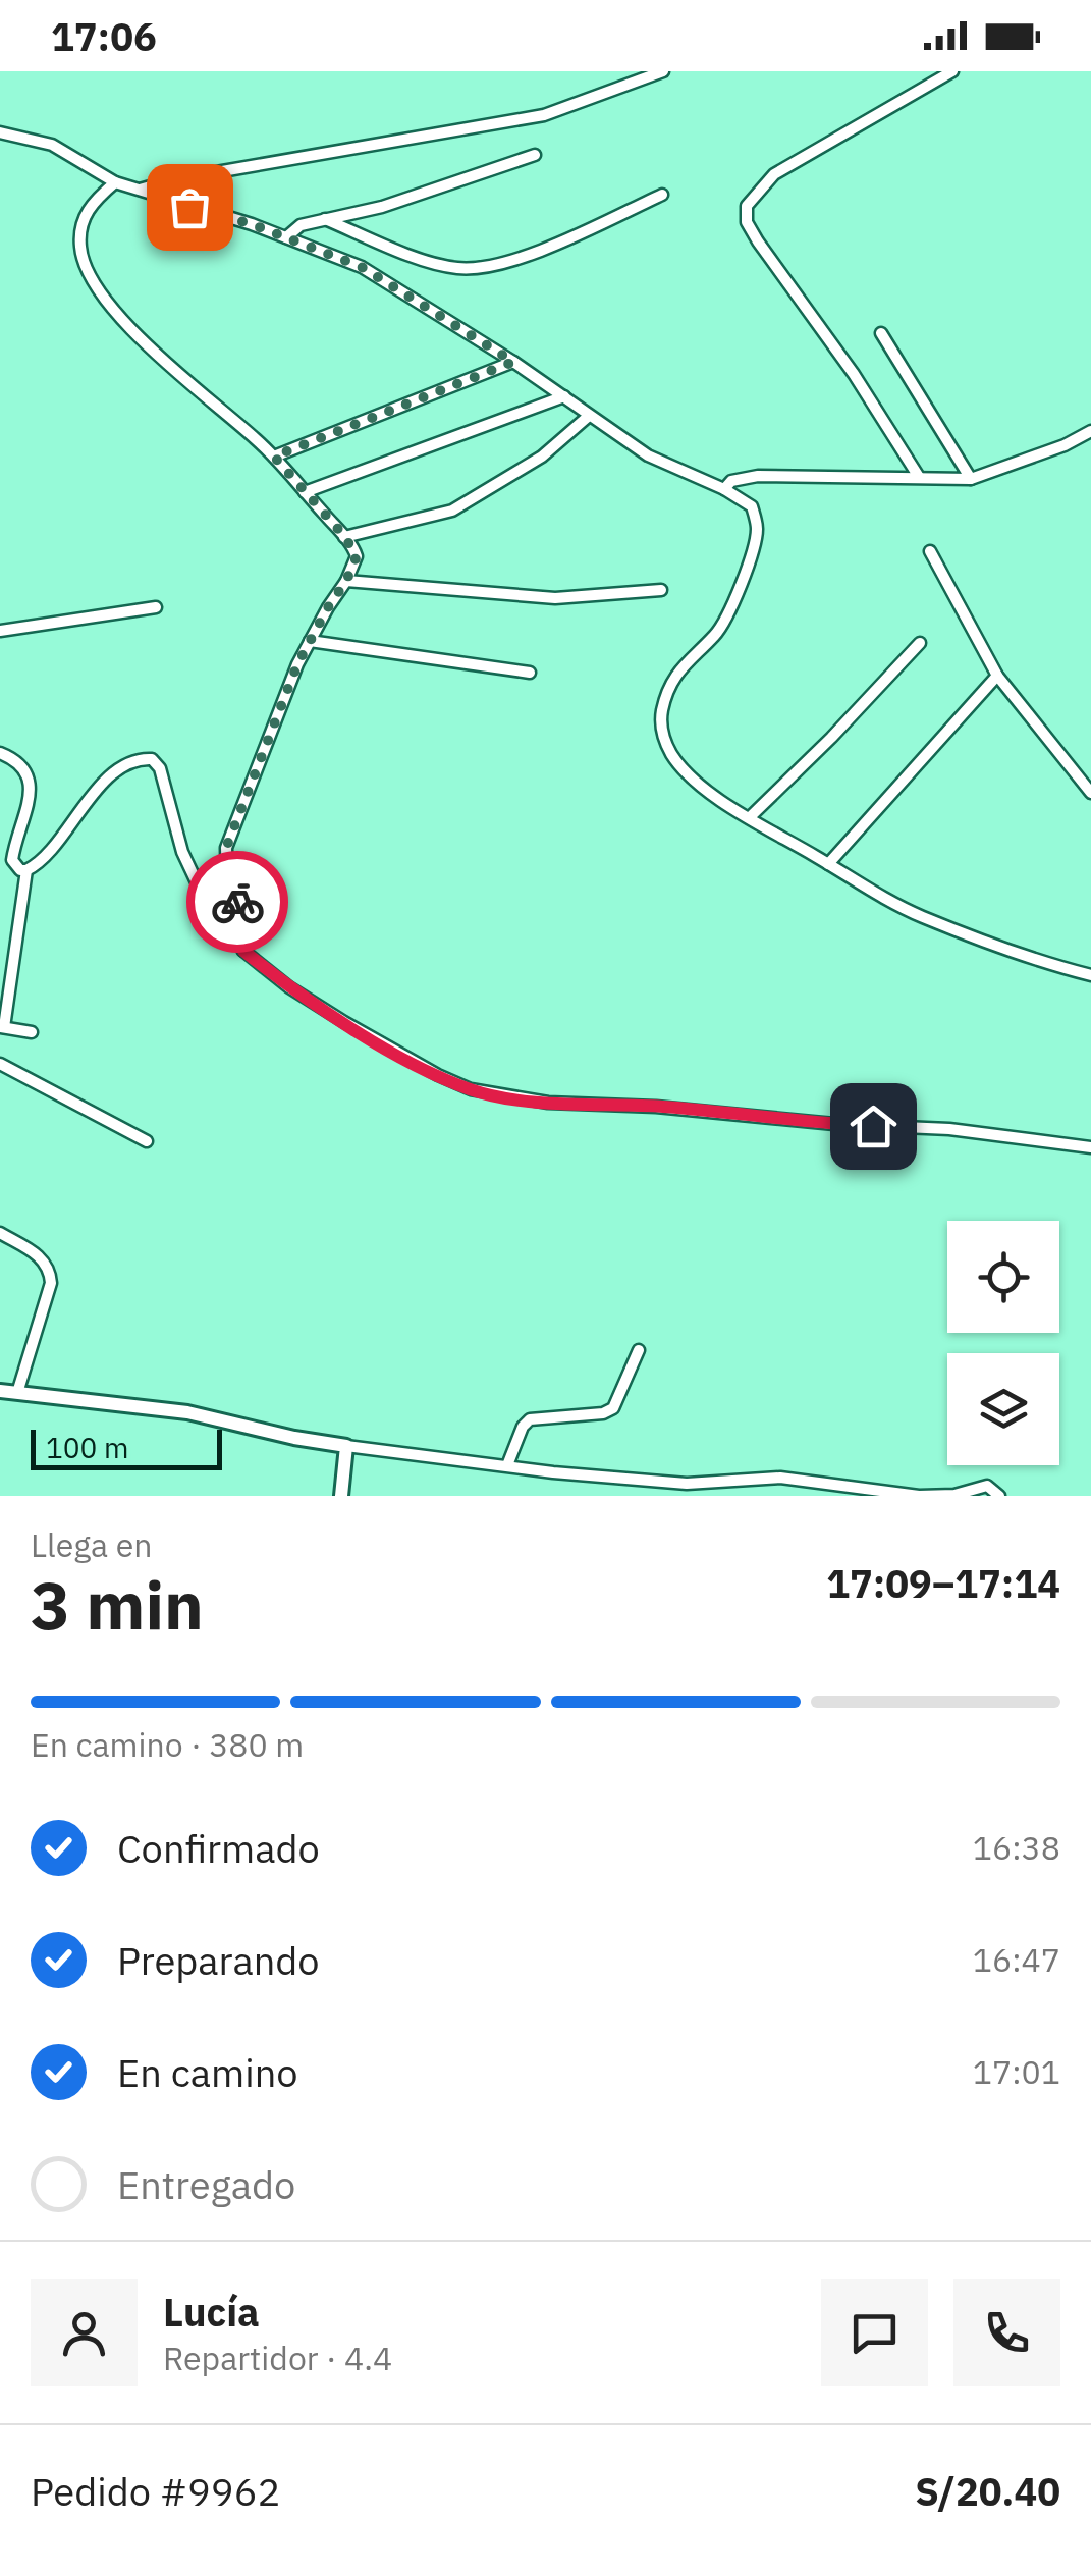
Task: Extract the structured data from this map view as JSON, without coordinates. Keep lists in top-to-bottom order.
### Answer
{
  "scale_bar": "100 m",
  "page": {
    "status": "17:06",
    "scale": "100 m",
    "heading": ["3 min", "Llega en", "17:09–17:14"],
    "panel": [
      "Lucía",
      "Repartidor · 4.4",
      "Pedido #9962",
      "S/20.40"
    ],
    "bar": "En camino · 380 m",
    "list": [
      ["Confirmado", "16:38"],
      ["Preparando", "16:47"],
      ["En camino", "17:01"],
      "Entregado"
    ]
  }
}
